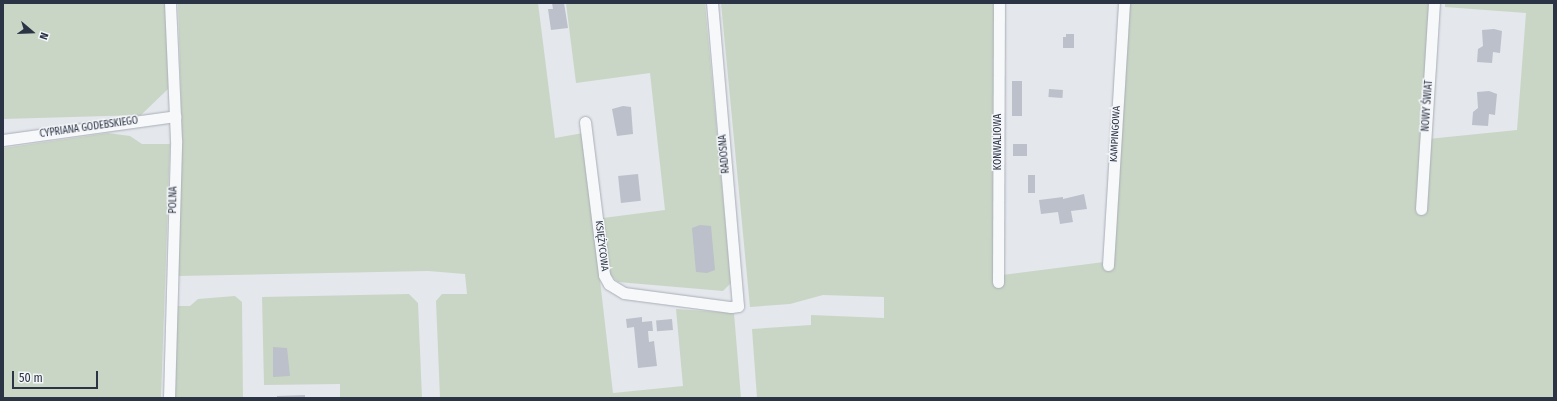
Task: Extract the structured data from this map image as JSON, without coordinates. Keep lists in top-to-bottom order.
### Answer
{
  "streets": {
    "street": [
      "NOWY ŚWIAT",
      "CYPRIANA GODEBSKIEGO",
      "KAMPINGOWA",
      "KONWALIOWA",
      "RADOSNA",
      "POLNA",
      "KSIĘŻYCOWA"
    ]
  },
  "crossings": [
    ["CYPRIANA GODEBSKIEGO", "POLNA"],
    ["RADOSNA", "KSIĘŻYCOWA"]
  ],
  "scale_bar": "50 m",
  "north": "right"
}
